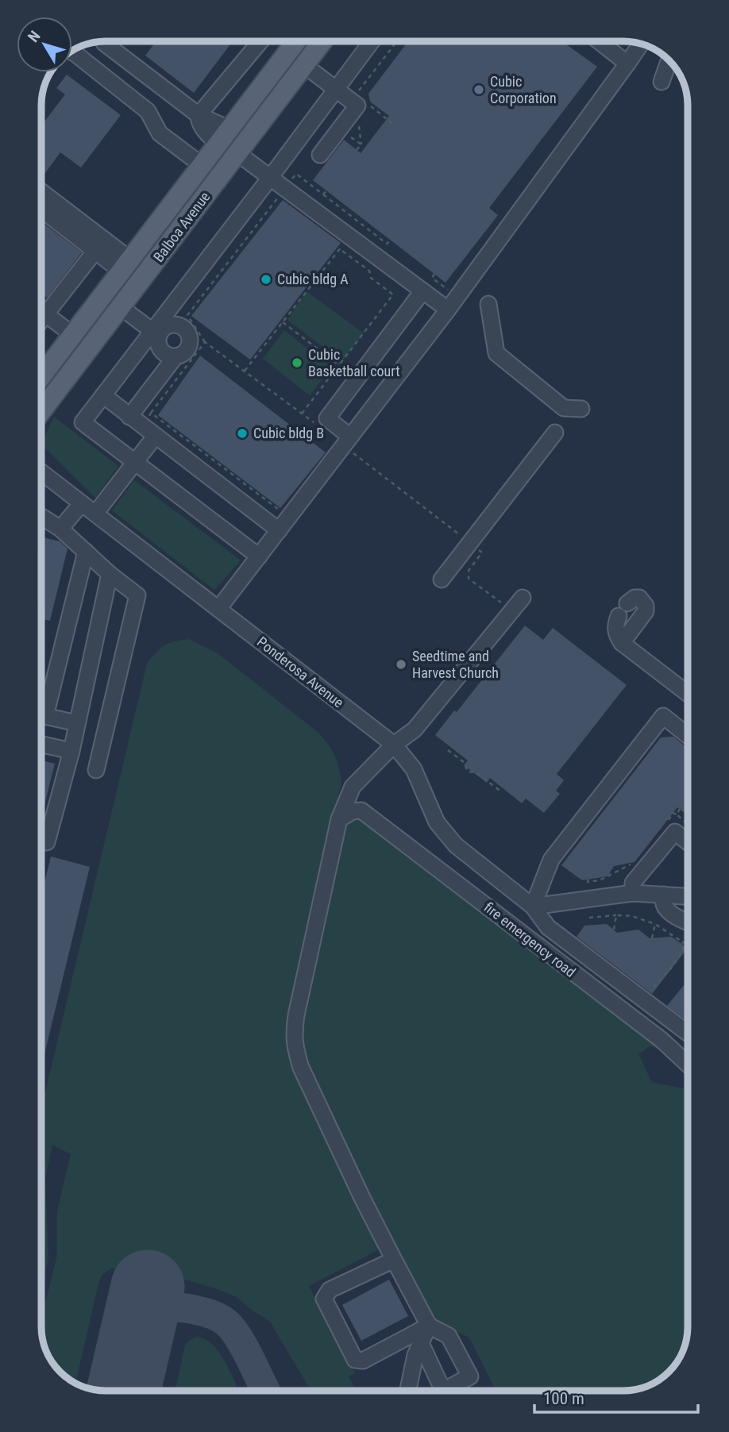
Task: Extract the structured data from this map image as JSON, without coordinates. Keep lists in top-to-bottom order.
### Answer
{
  "streets": {
    "main road": ["Balboa Avenue"],
    "street": ["Ponderosa Avenue", "fire emergency road"]
  },
  "places": [
    "Cubic Corporation",
    "Cubic bldg A",
    "Cubic Basketball court",
    "Cubic bldg B",
    "Seedtime and Harvest Church"
  ],
  "scale_bar": "100 m",
  "north": "top left"
}
